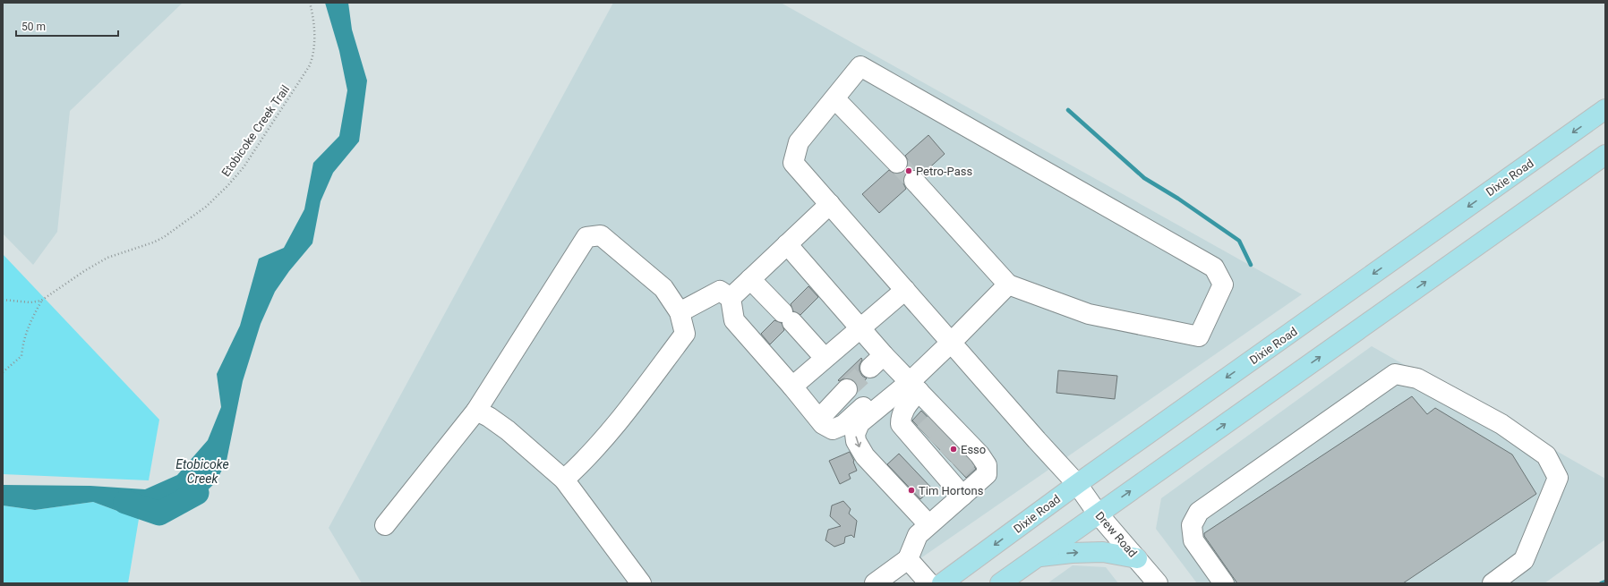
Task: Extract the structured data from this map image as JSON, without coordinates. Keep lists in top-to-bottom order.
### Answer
{
  "streets": {
    "main road": ["Dixie Road"],
    "street": ["Drew Road"],
    "path": ["Etobicoke Creek Trail"]
  },
  "crossings": [
    ["Dixie Road", "Drew Road"]
  ],
  "water": ["Etobicoke Creek"],
  "places": ["Petro-Pass", "Esso", "Tim Hortons"],
  "scale_bar": "50 m"
}
